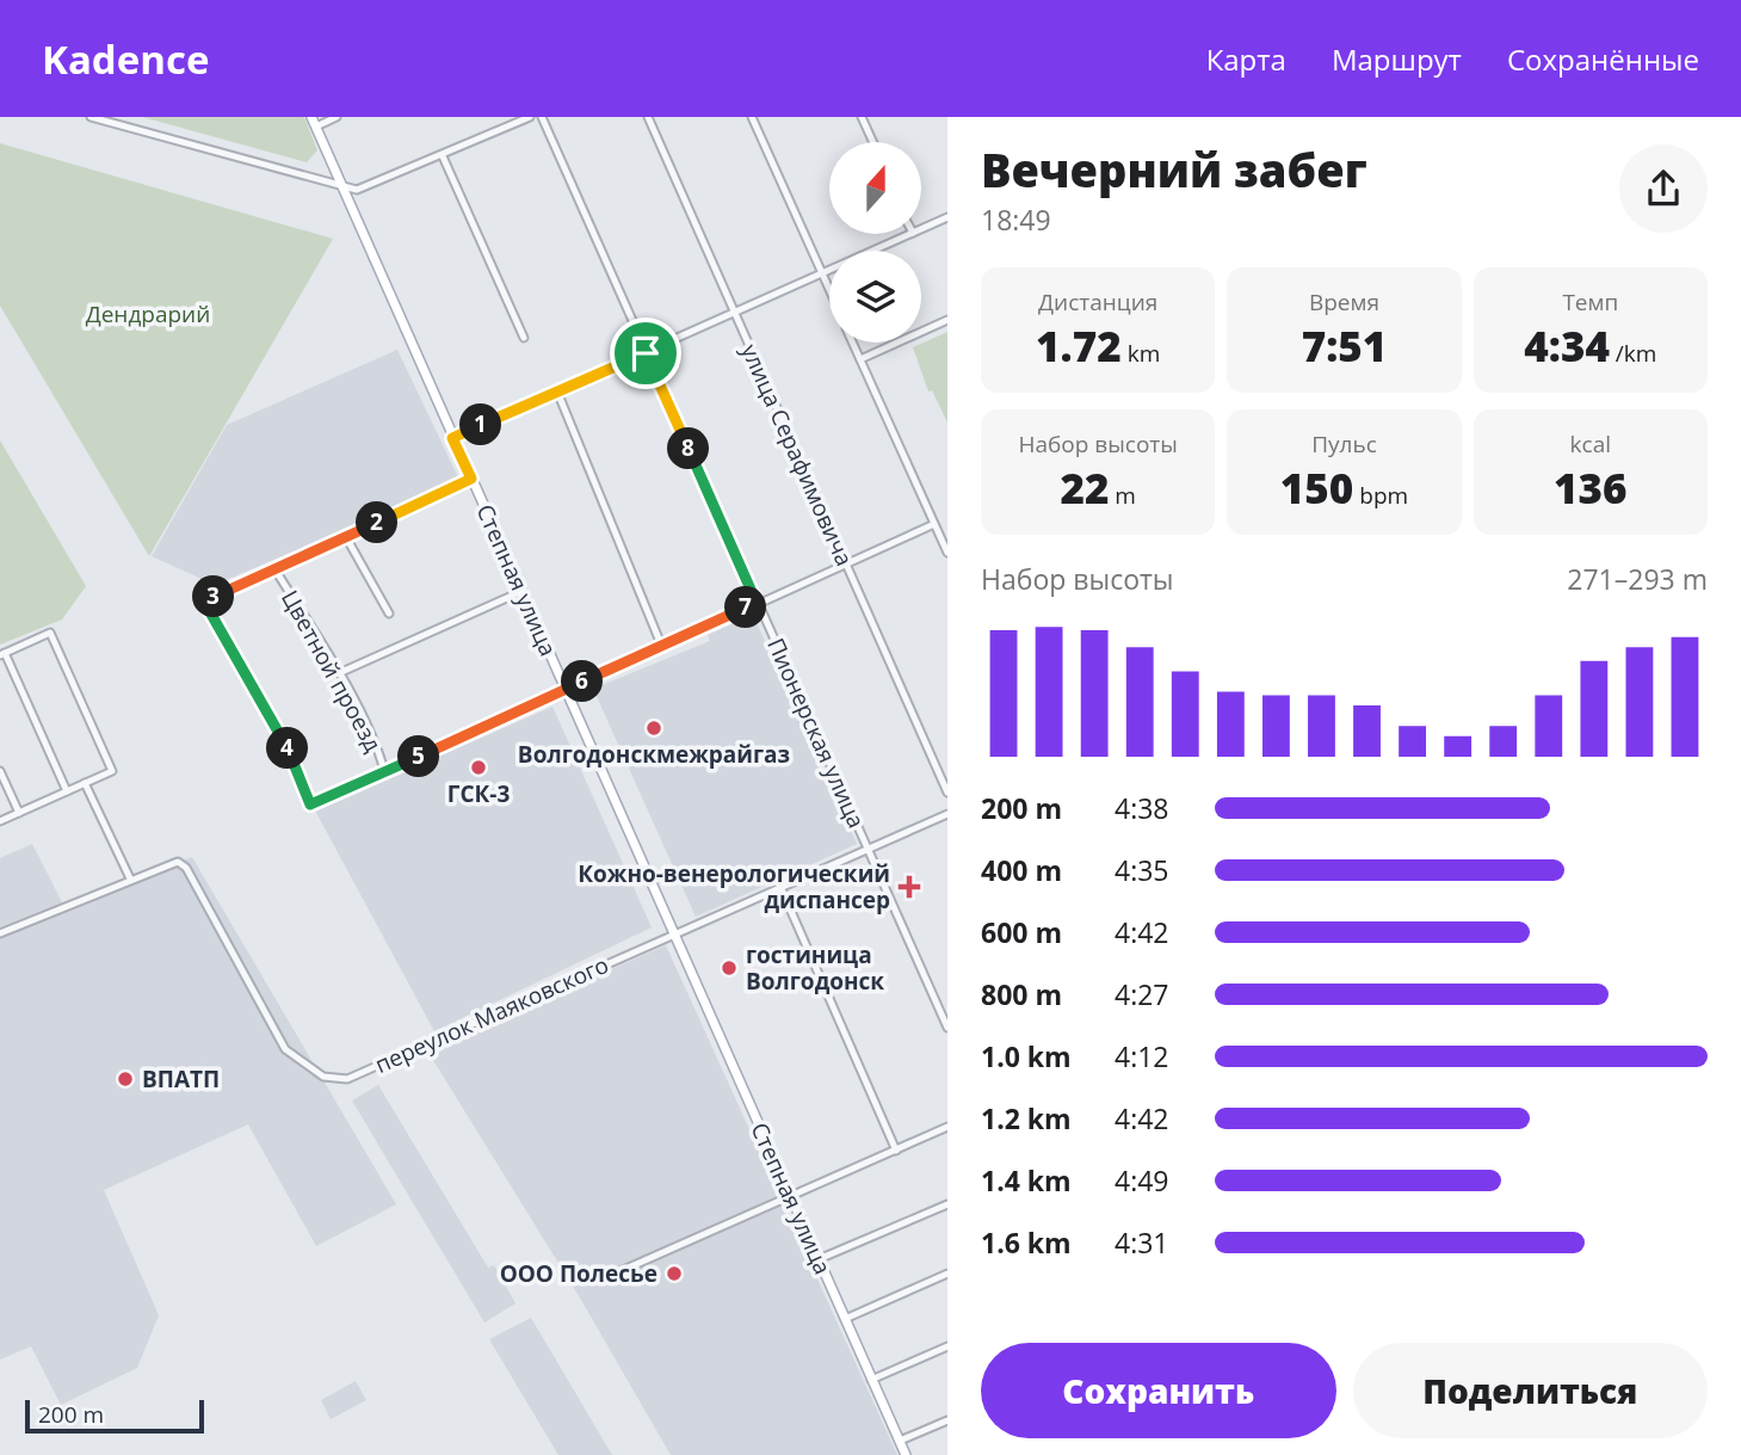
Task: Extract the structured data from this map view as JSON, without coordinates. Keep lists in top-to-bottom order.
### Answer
{
  "streets": {
    "main road": ["Степная улица"],
    "street": [
      "улица Серафимовича",
      "Цветной проезд",
      "Пионерская улица",
      "переулок Маяковского"
    ]
  },
  "crossings": [
    ["Степная улица", "переулок Маяковского"],
    ["Пионерская улица", "переулок Маяковского"]
  ],
  "parks": ["Дендрарий"],
  "places": {
    "other": [
      "Волгодонскмежрайгаз",
      "ГСК-3",
      "гостиница Волгодонск",
      "ВПАТП",
      "ООО Полесье"
    ],
    "health": ["Кожно-венерологический диспансер"]
  },
  "scale_bar": "200 m",
  "north": "top",
  "page": {
    "header": "Kadence",
    "nav": ["Карта", "Маршрут", "Сохранённые"],
    "heading": ["Вечерний забег", "18:49"],
    "stats": [
      ["Дистанция", "1.72 km"],
      ["Время", "7:51"],
      ["Темп", "4:34 /km"],
      ["Набор высоты", "22 m"],
      ["Пульс", "150 bpm"],
      ["kcal", "136"]
    ],
    "pins": [
      "1",
      "8",
      "2",
      "3",
      "7",
      "6",
      "4",
      "5"
    ],
    "chart": ["Набор высоты", "271–293 m"],
    "list": [
      {
        "name": "200 m",
        "note": "4:38"
      },
      {
        "name": "400 m",
        "note": "4:35"
      },
      {
        "name": "600 m",
        "note": "4:42"
      },
      {
        "name": "800 m",
        "note": "4:27"
      },
      {
        "name": "1.0 km",
        "note": "4:12"
      },
      {
        "name": "1.2 km",
        "note": "4:42"
      },
      {
        "name": "1.4 km",
        "note": "4:49"
      },
      {
        "name": "1.6 km",
        "note": "4:31"
      }
    ],
    "buttons": ["Сохранить", "Поделиться"],
    "scale": "200 m"
  }
}
